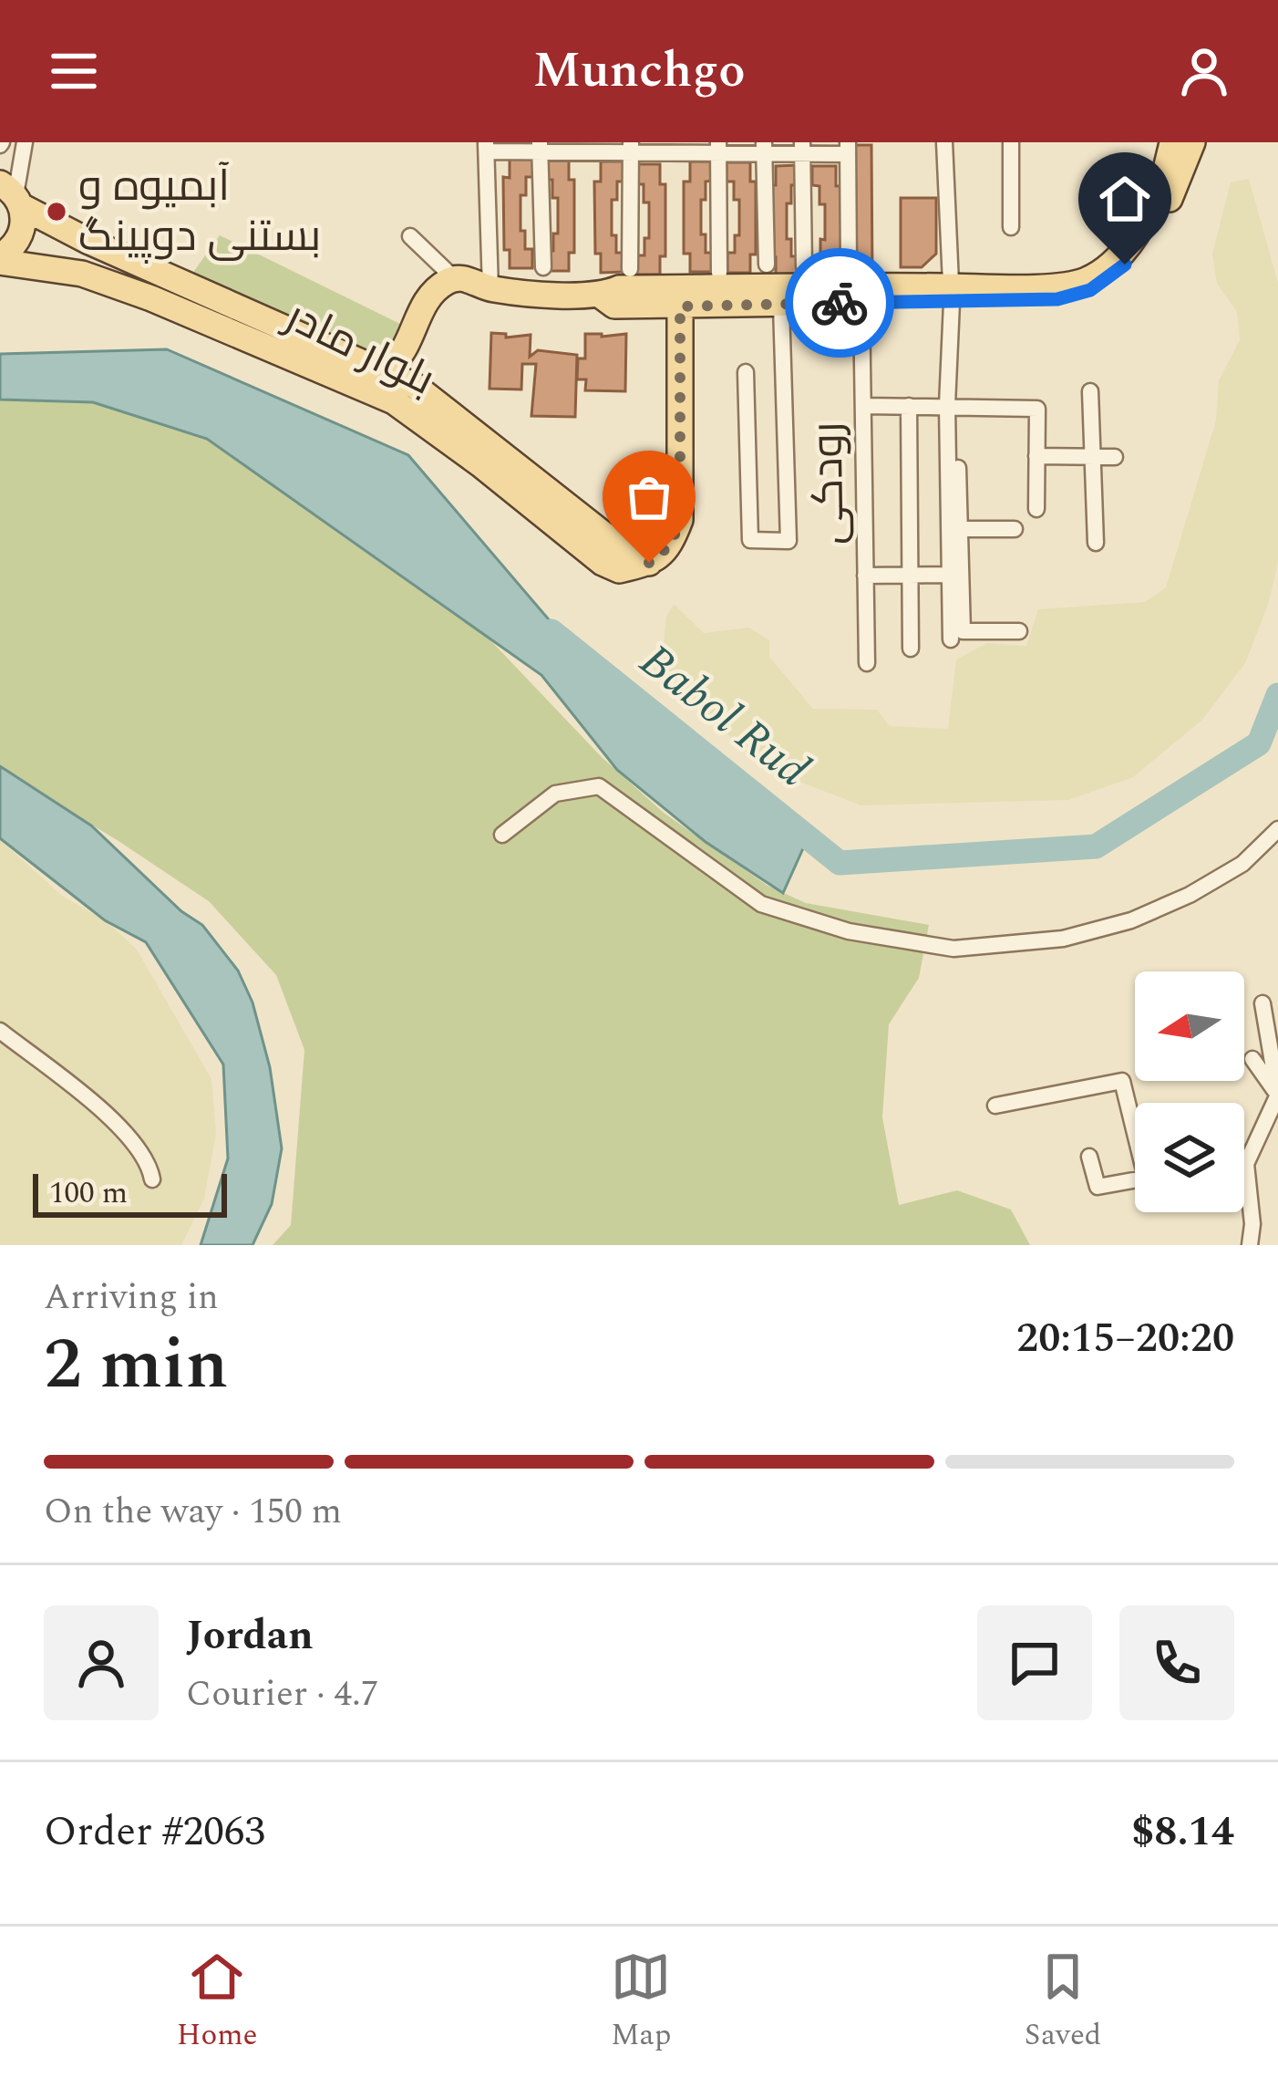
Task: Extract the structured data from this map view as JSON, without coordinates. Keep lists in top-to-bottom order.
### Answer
{
  "streets": {
    "main road": ["بلوار مادر"],
    "street": ["رودکی"]
  },
  "water": ["Babol Rud"],
  "places": ["آبمیوه و بستنی دوپینگ"],
  "scale_bar": "100 m",
  "north": "left",
  "page": {
    "header": "Munchgo",
    "scale": "100 m",
    "heading": ["2 min", "Arriving in", "20:15–20:20"],
    "panel": [
      "Jordan",
      "Courier · 4.7",
      "Order #2063",
      "$8.14"
    ],
    "bar": "On the way · 150 m",
    "tabs": ["Home", "Map", "Saved"]
  }
}
